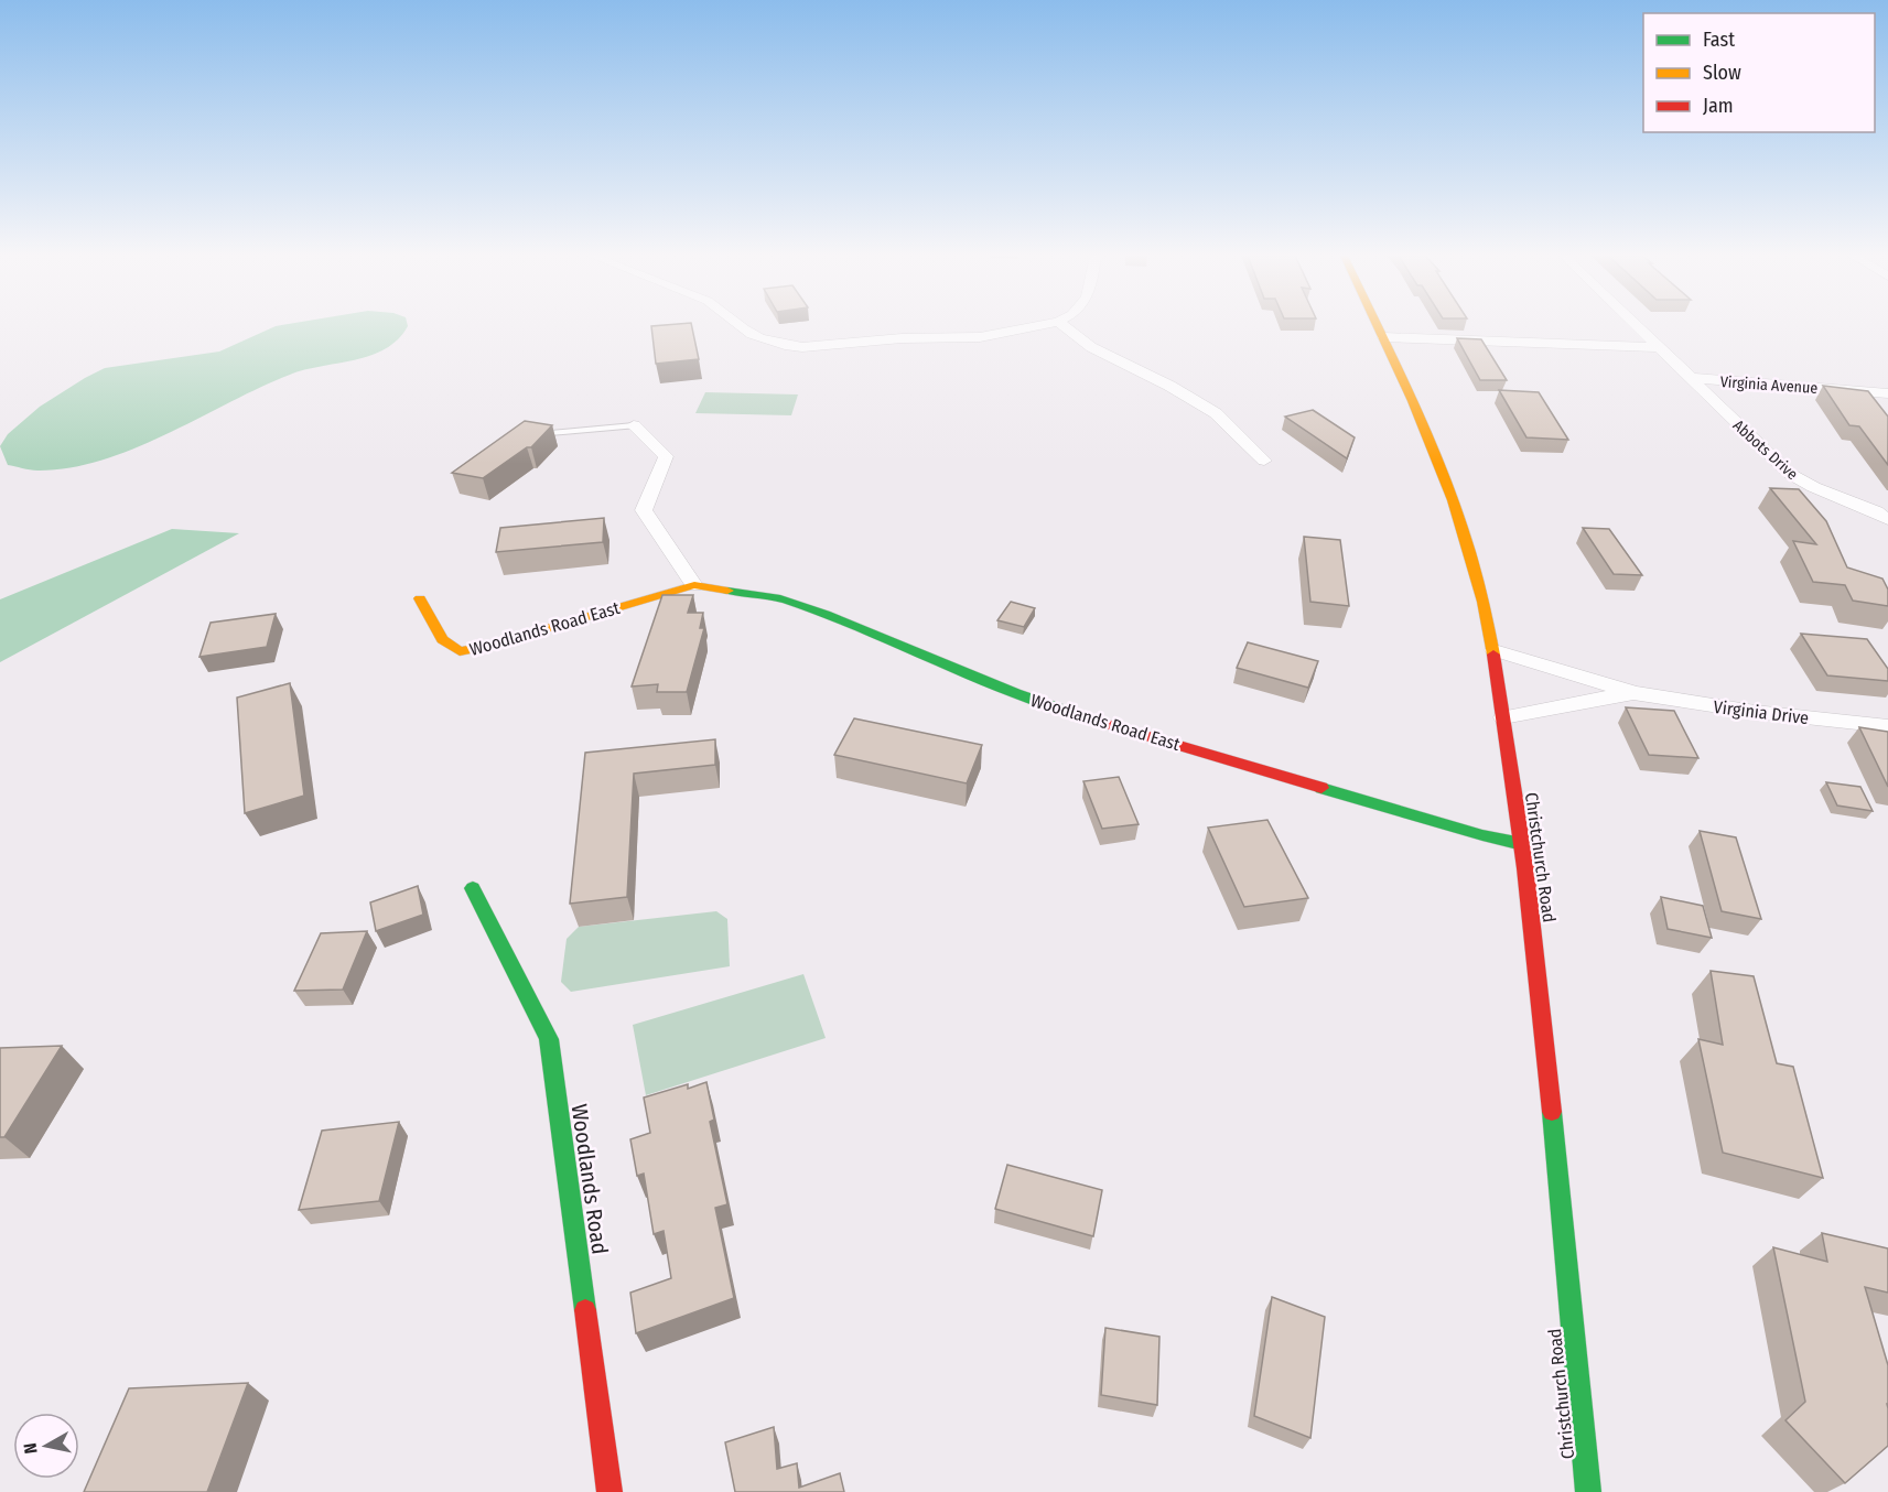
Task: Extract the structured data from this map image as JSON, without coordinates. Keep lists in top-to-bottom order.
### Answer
{
  "streets": {
    "main road": ["Woodlands Road East", "Christchurch Road", "Woodlands Road"],
    "street": ["Virginia Avenue", "Abbots Drive", "Virginia Drive"]
  },
  "crossings": [
    ["Virginia Avenue", "Abbots Drive"],
    ["Woodlands Road East", "Christchurch Road"],
    ["Virginia Drive", "Christchurch Road"]
  ],
  "legend": ["Fast", "Slow", "Jam"],
  "north": "left"
}
